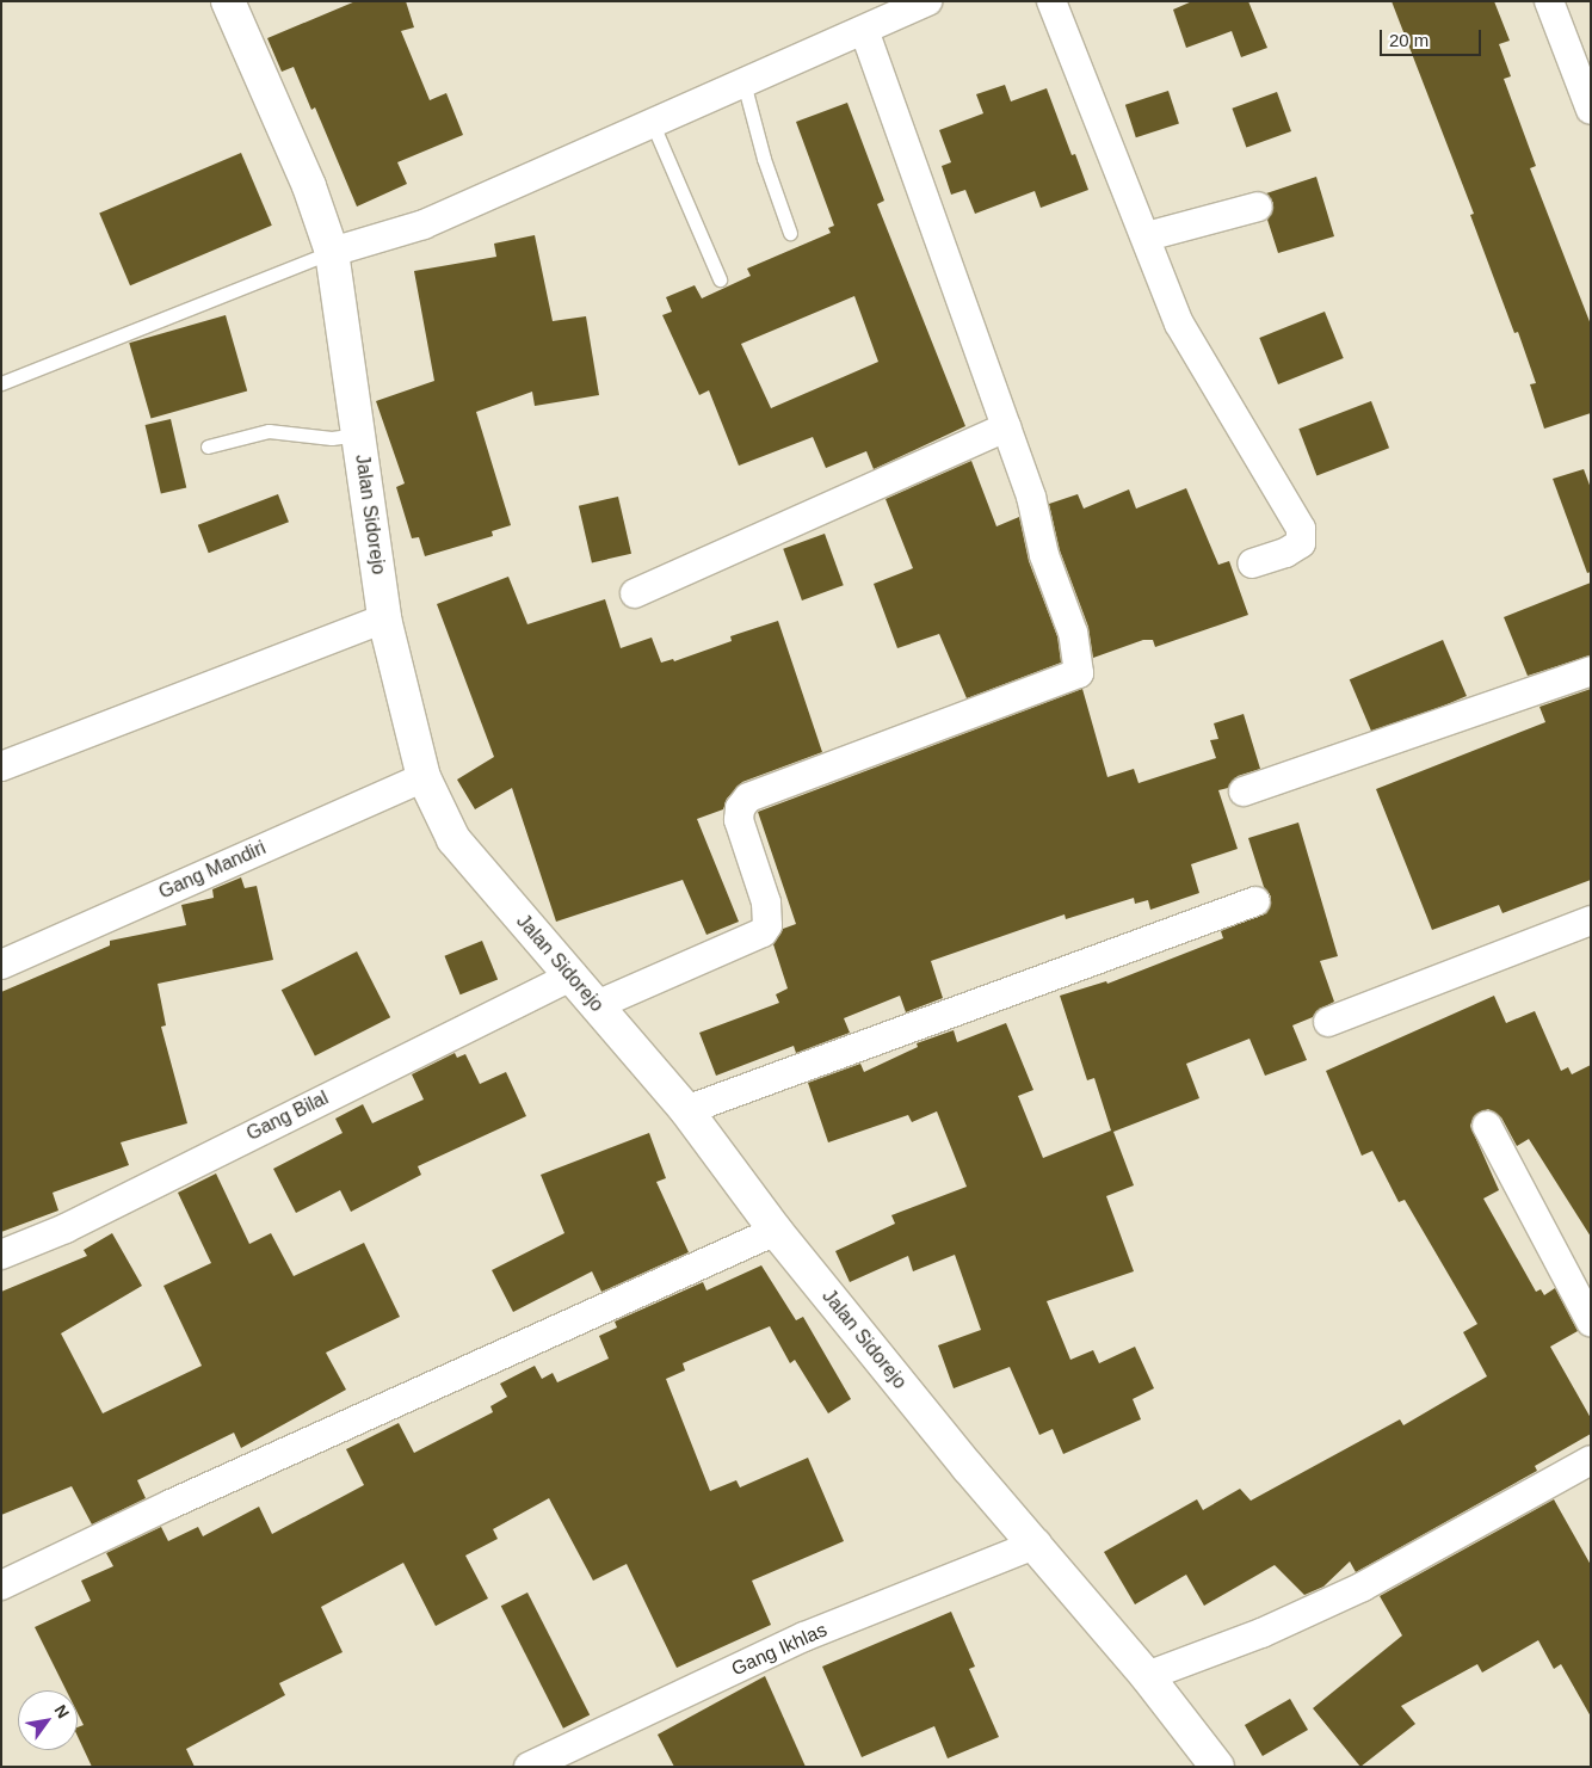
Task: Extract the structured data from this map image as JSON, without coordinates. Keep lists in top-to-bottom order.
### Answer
{
  "streets": {
    "street": [
      "Jalan Sidorejo",
      "Gang Mandiri",
      "Gang Bilal",
      "Gang Ikhlas"
    ]
  },
  "crossings": [
    ["Jalan Sidorejo", "Gang Mandiri"],
    ["Jalan Sidorejo", "Gang Bilal"],
    ["Jalan Sidorejo", "Gang Ikhlas"]
  ],
  "scale_bar": "20 m",
  "north": "top right"
}
